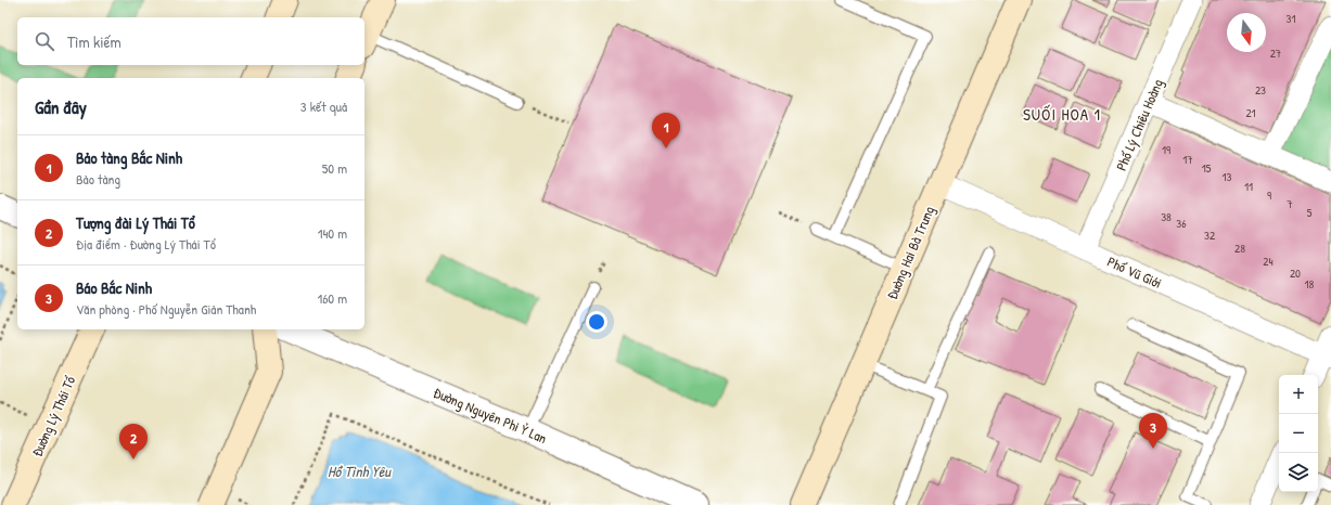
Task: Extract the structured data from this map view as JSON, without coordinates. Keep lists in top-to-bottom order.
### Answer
{
  "streets": {
    "main road": ["Đường Hai Bà Trưng", "Đường Lý Thái Tổ"],
    "street": ["Phố Lý Chiêu Hoàng", "Phố Vũ Giới", "Đường Nguyên Phi Ỷ Lan"]
  },
  "crossings": [
    ["Phố Lý Chiêu Hoàng", "Phố Vũ Giới"],
    ["Đường Hai Bà Trưng", "Phố Vũ Giới"]
  ],
  "districts": ["SUỐI HOA 1"],
  "water": ["Hồ Tình Yêu"],
  "house_numbers": [
    "31",
    "27",
    "23",
    "21",
    "19",
    "17",
    "15",
    "13",
    "11",
    "9",
    "7",
    "5",
    "38",
    "36",
    "32",
    "28",
    "24",
    "20",
    "18"
  ],
  "north": "bottom",
  "page": {
    "search": "Tìm kiếm",
    "heading": ["Gần đây", "3 kết quả"],
    "pins": ["1", "3", "2"],
    "list": [
      {
        "mark": "1",
        "name": "Bảo tàng Bắc Ninh",
        "note": "Bảo tàng",
        "value": "50 m"
      },
      {
        "mark": "2",
        "name": "Tượng đài Lý Thái Tổ",
        "note": "Địa điểm · Đường Lý Thái Tổ",
        "value": "140 m"
      },
      {
        "mark": "3",
        "name": "Báo Bắc Ninh",
        "note": "Văn phòng · Phố Nguyễn Giản Thanh",
        "value": "160 m"
      }
    ],
    "map_buttons": ["+", "−"]
  }
}
